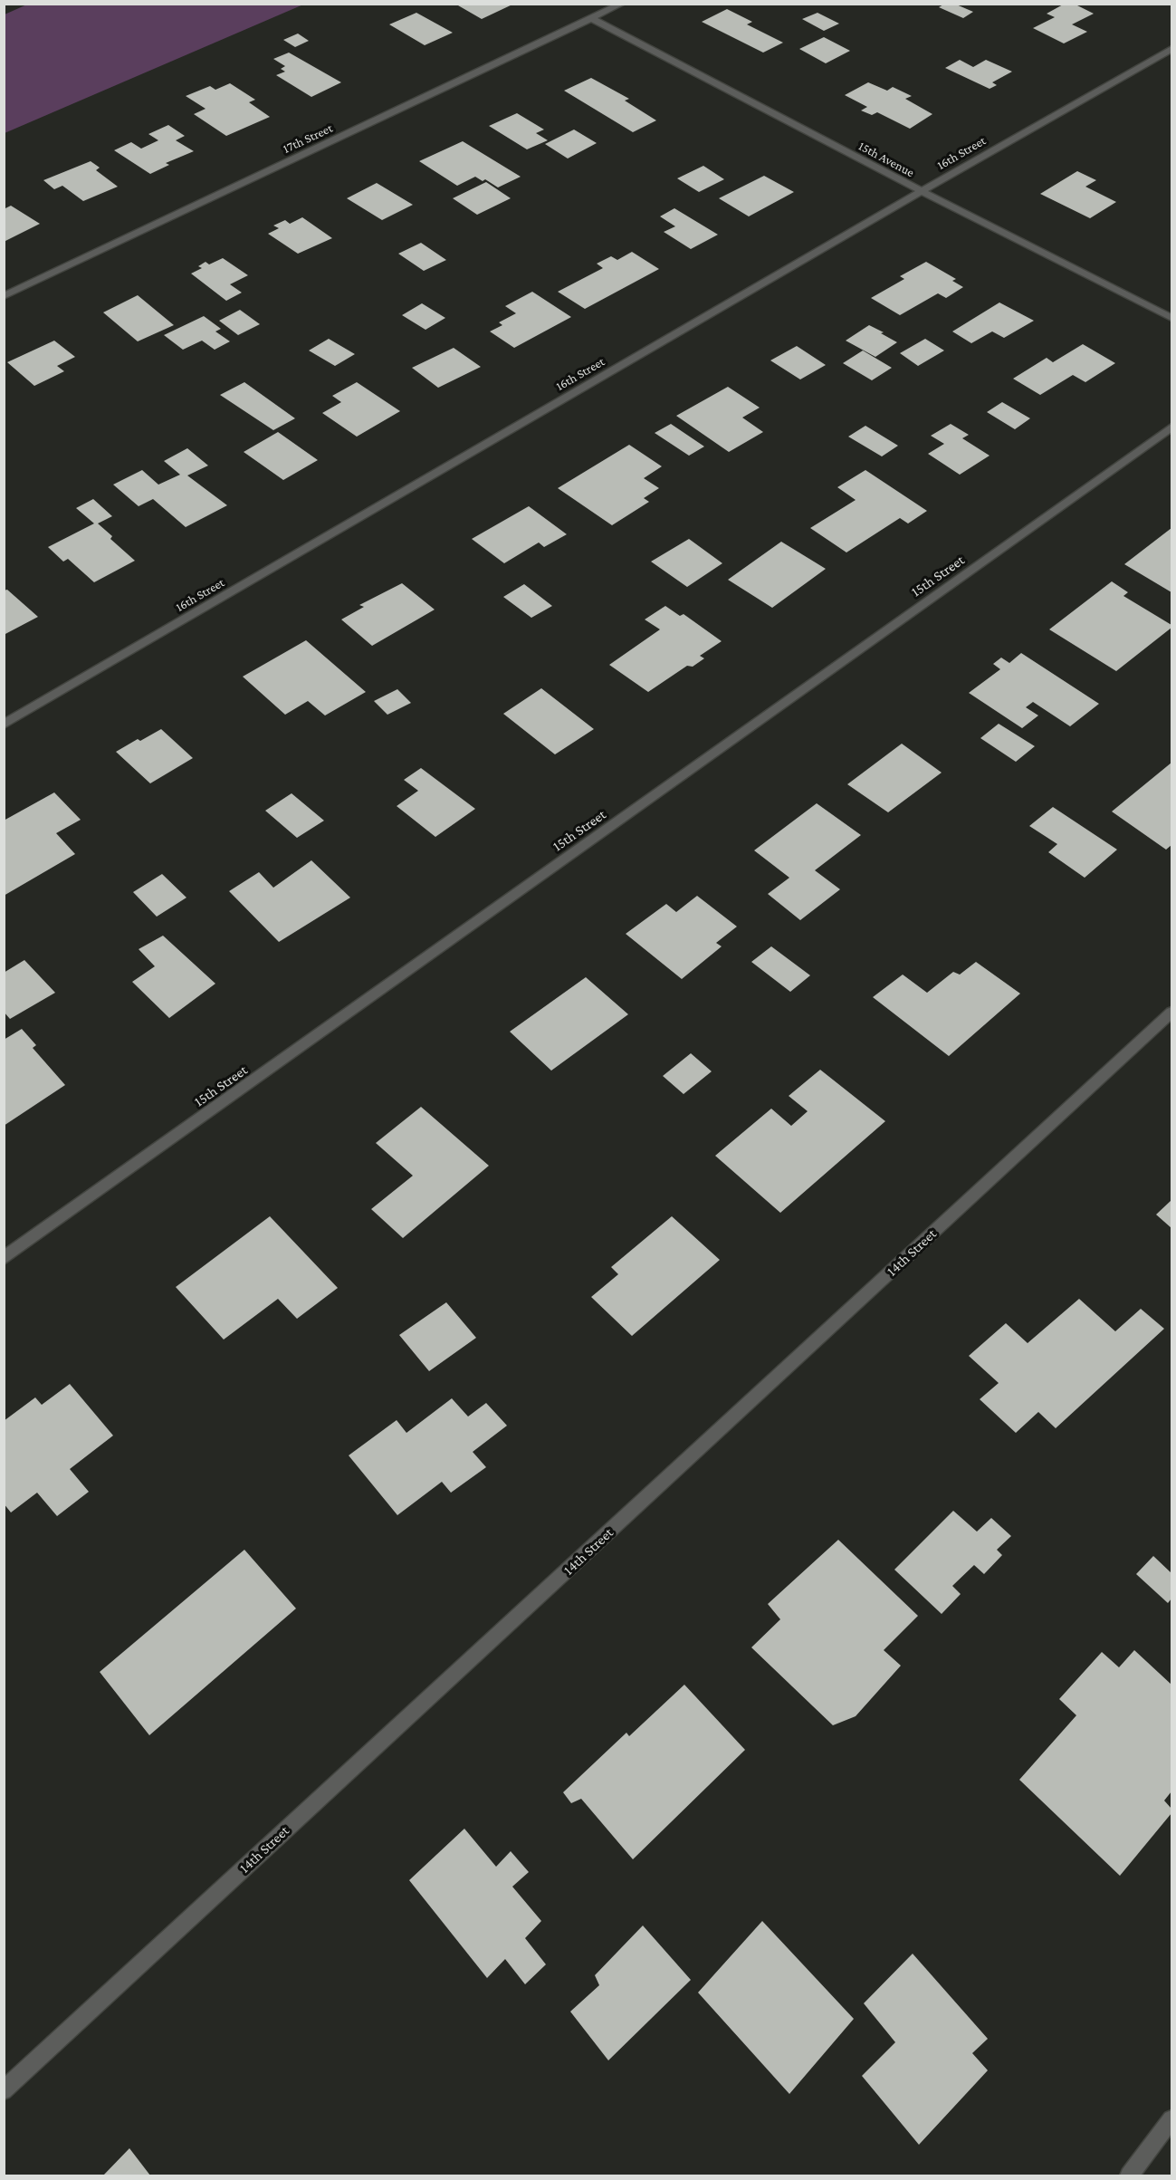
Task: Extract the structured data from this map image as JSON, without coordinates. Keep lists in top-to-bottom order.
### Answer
{
  "streets": {
    "street": [
      "17th Street",
      "16th Street",
      "15th Avenue",
      "15th Street",
      "14th Street"
    ]
  },
  "crossings": [
    ["17th Street", "15th Avenue"],
    ["16th Street", "15th Avenue"]
  ]
}
